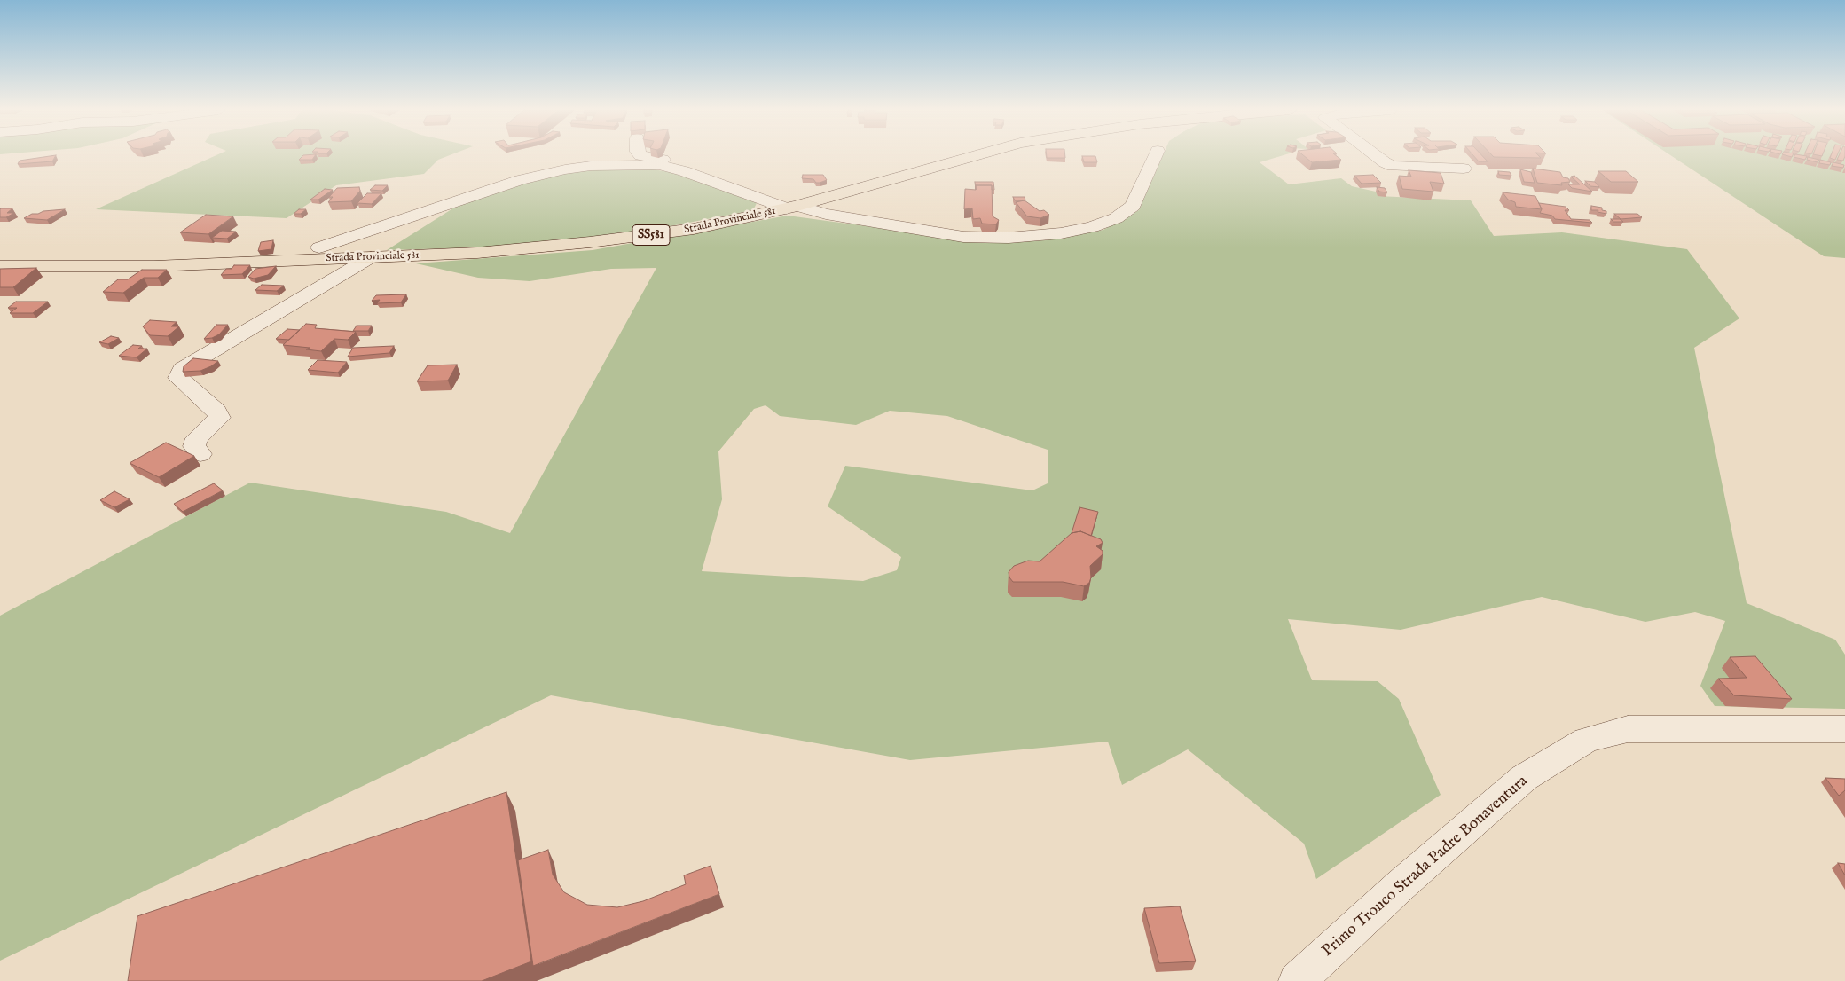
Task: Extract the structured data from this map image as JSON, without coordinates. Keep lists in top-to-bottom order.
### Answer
{
  "streets": {
    "main road": ["Strada Provinciale 581", "SS581"],
    "street": ["Primo Tronco Strada Padre Bonaventura"]
  }
}
